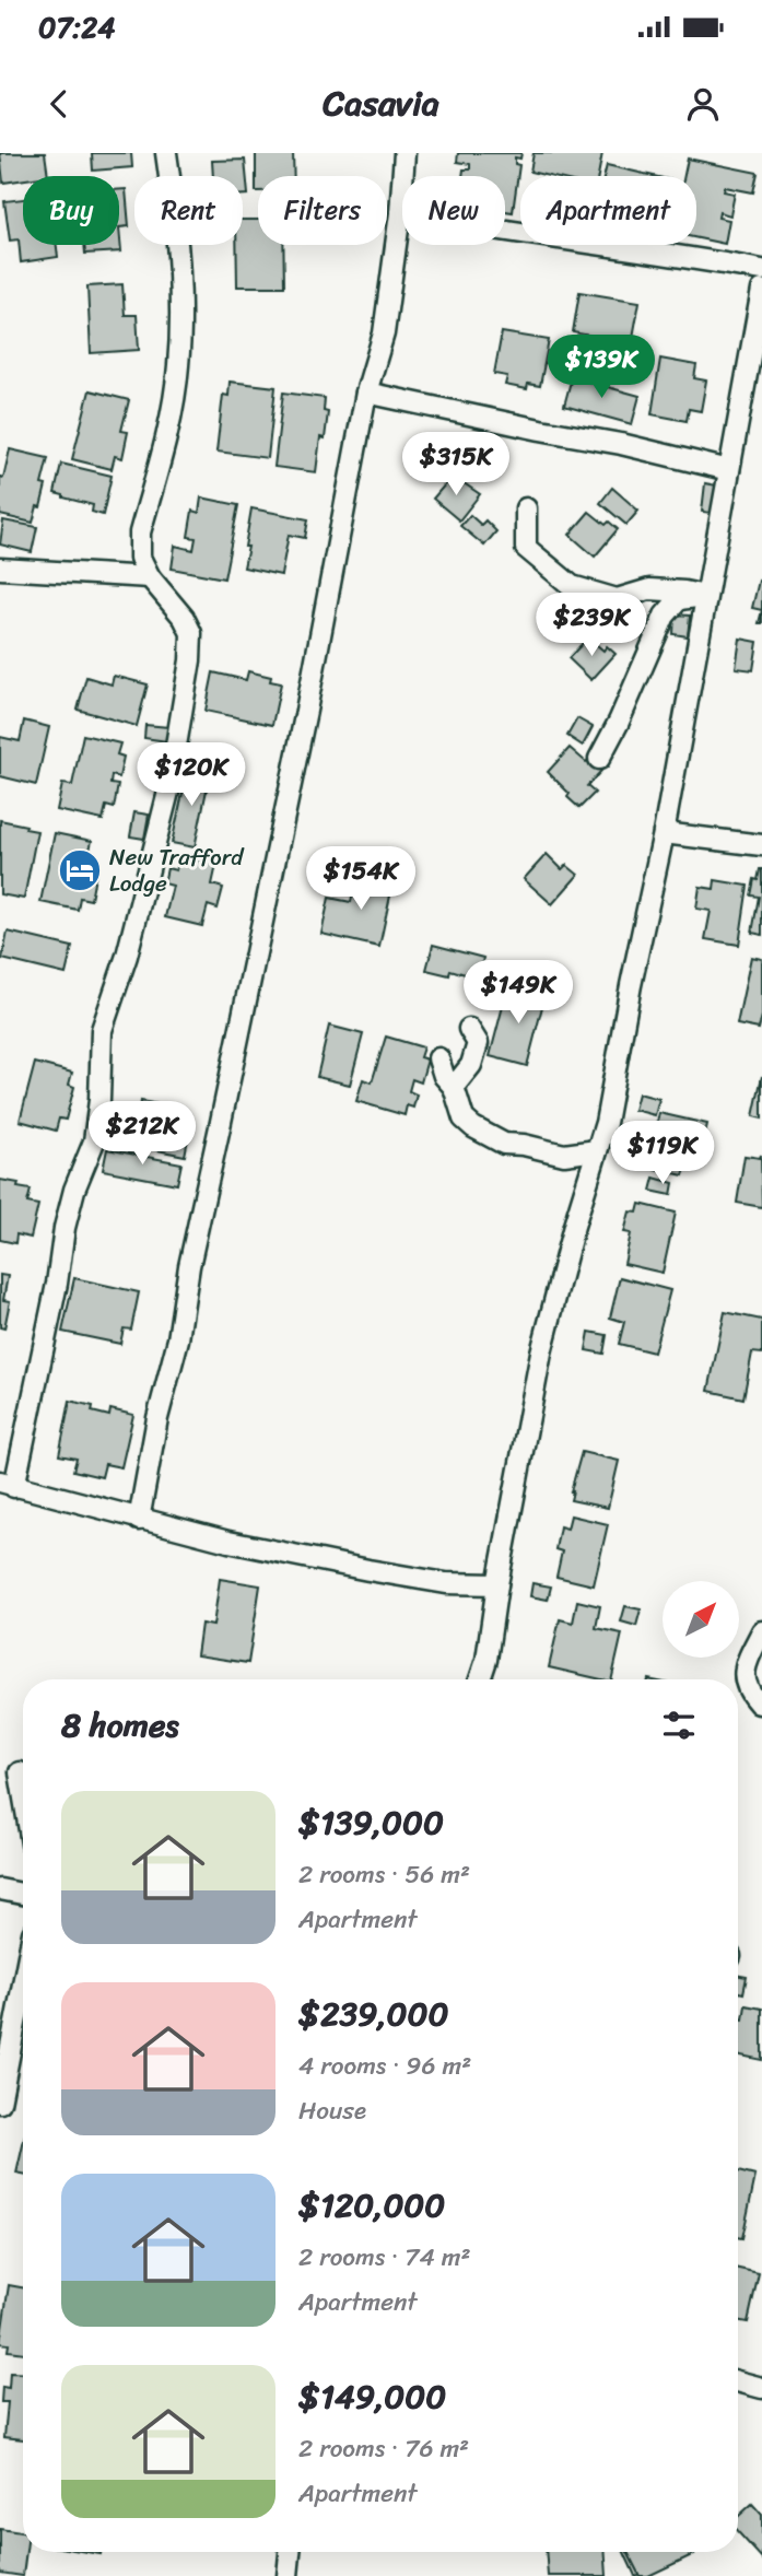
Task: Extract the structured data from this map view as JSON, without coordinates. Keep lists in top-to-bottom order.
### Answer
{
  "places": {
    "hotel": ["New Trafford Lodge"]
  },
  "north": "top right",
  "page": {
    "status": "07:24",
    "header": "Casavia",
    "chip": [
      "Buy",
      "Rent",
      "Filters",
      "New",
      "Apartment"
    ],
    "price": [
      "$139K",
      "$315K",
      "$239K",
      "$120K",
      "$154K",
      "$149K",
      "$212K",
      "$119K"
    ],
    "heading": "8 homes",
    "list": [
      {
        "name": "$139,000",
        "note": "2 rooms · 56 m² · Apartment"
      },
      {
        "name": "$239,000",
        "note": "4 rooms · 96 m² · House"
      },
      {
        "name": "$120,000",
        "note": "2 rooms · 74 m² · Apartment"
      },
      {
        "name": "$149,000",
        "note": "2 rooms · 76 m² · Apartment"
      }
    ]
  }
}
